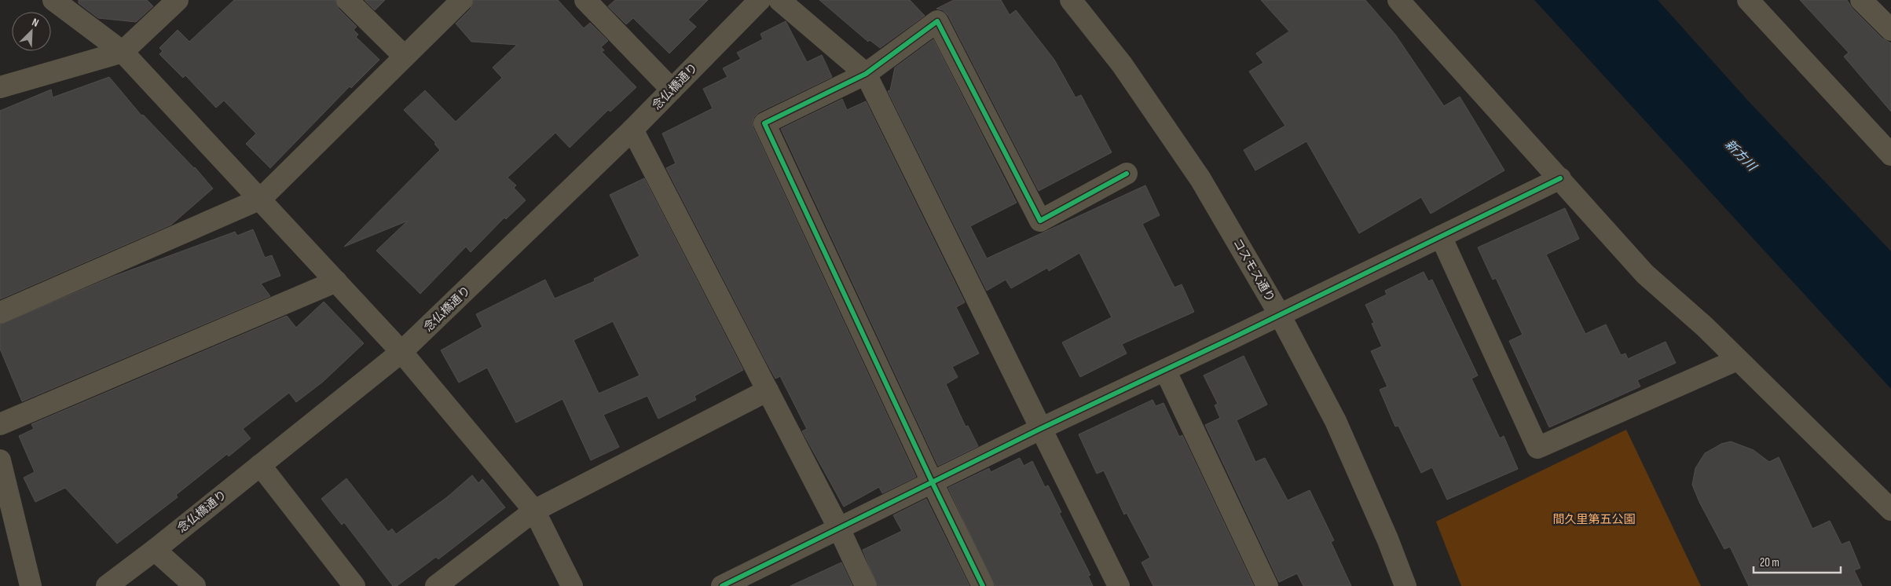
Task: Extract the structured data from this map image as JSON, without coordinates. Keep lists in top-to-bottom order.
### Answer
{
  "streets": {
    "street": ["念仏橋通り", "コスモス通り"]
  },
  "water": ["新方川"],
  "parks": ["間久里第五公園"],
  "scale_bar": "20 m",
  "north": "top right"
}
